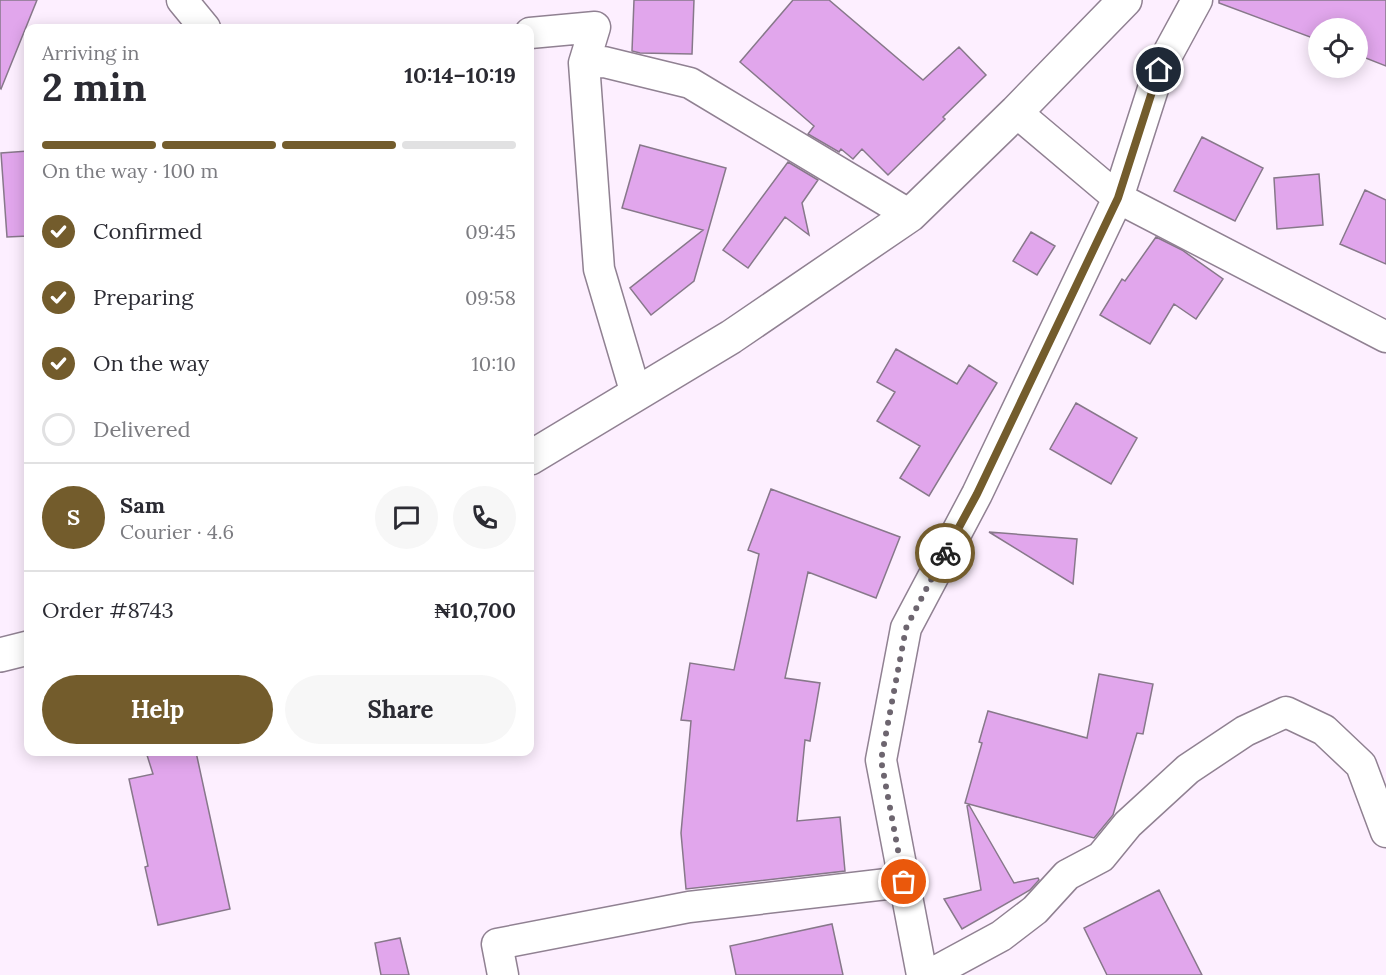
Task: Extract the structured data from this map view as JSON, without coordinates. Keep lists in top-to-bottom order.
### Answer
{
  "page": {
    "heading": ["2 min", "Arriving in", "10:14–10:19"],
    "panel": [
      "Sam",
      "Courier · 4.6",
      "Order #8743",
      "₦10,700"
    ],
    "bar": "On the way · 100 m",
    "list": [
      ["Confirmed", "09:45"],
      ["Preparing", "09:58"],
      ["On the way", "10:10"],
      "Delivered"
    ],
    "round": "S",
    "buttons": ["Help", "Share"]
  }
}
